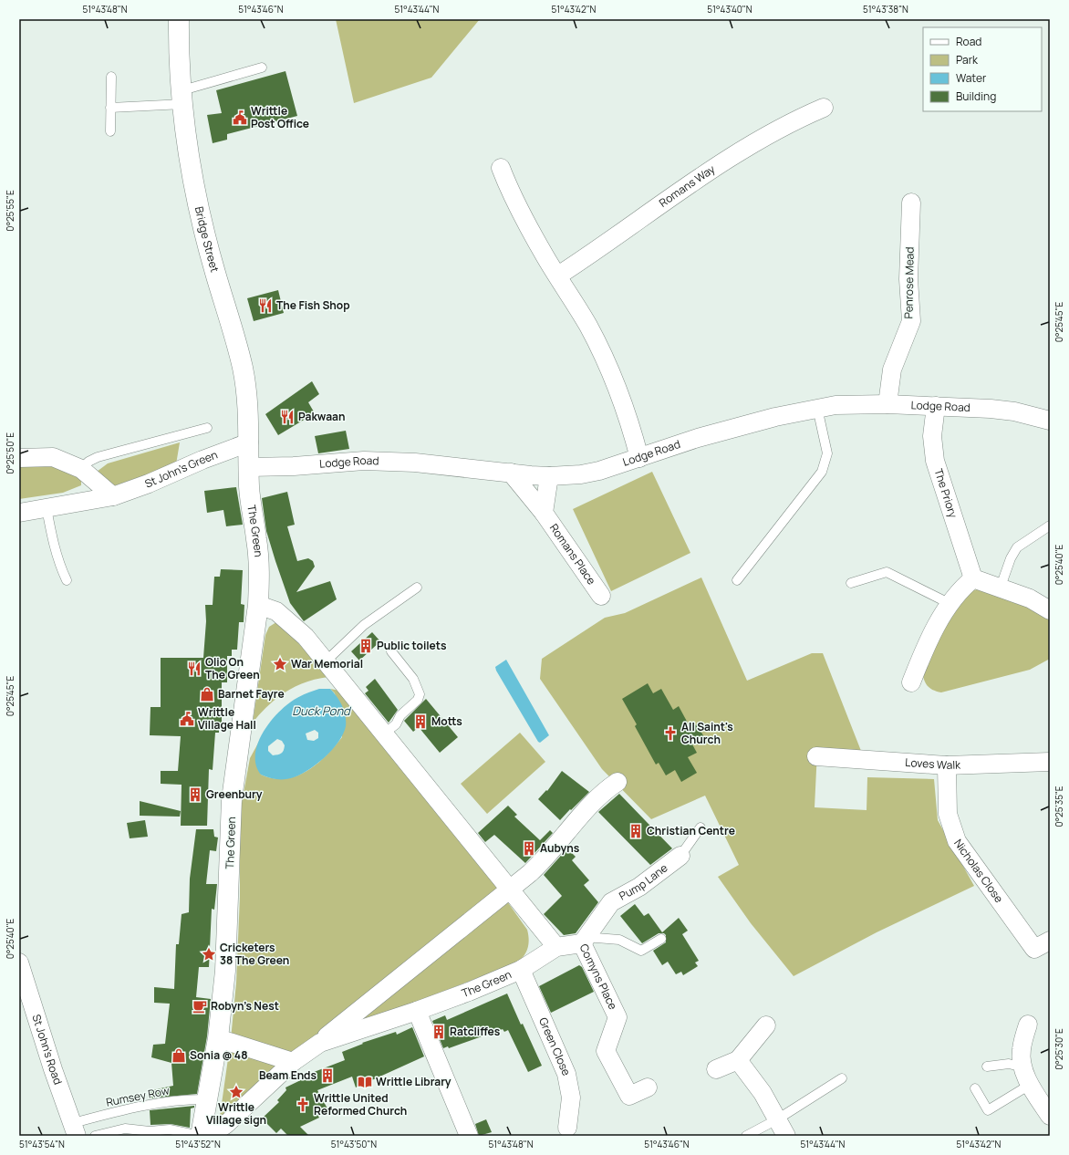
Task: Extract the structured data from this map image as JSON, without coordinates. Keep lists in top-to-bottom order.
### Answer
{
  "streets": {
    "street": [
      "Romans Way",
      "Bridge Street",
      "Penrose Mead",
      "Lodge Road",
      "St John's Green",
      "The Priory",
      "The Green",
      "Romans Place",
      "Loves Walk",
      "Nicholas Close",
      "Pump Lane",
      "Comyns Place",
      "Green Close",
      "St John's Road"
    ],
    "lane": ["Rumsey Row"]
  },
  "crossings": [
    ["Bridge Street", "Lodge Road"],
    ["Bridge Street", "St John's Green"],
    ["Bridge Street", "The Green"],
    ["Penrose Mead", "Lodge Road"],
    ["Lodge Road", "St John's Green"],
    ["Lodge Road", "The Priory"],
    ["Lodge Road", "The Green"],
    ["Lodge Road", "Romans Place"],
    ["St John's Green", "The Green"],
    ["The Green", "Comyns Place"],
    ["The Green", "Green Close"],
    ["The Green", "Rumsey Row"],
    ["Loves Walk", "Nicholas Close"],
    ["Pump Lane", "Comyns Place"],
    ["St John's Road", "Rumsey Row"]
  ],
  "water": ["Duck Pond"],
  "places": {
    "public building": ["Writtle Post Office", "Writtle Village Hall"],
    "restaurant": ["The Fish Shop", "Pakwaan", "Olio On The Green"],
    "building": [
      "Public toilets",
      "Motts",
      "Greenbury",
      "Christian Centre",
      "Aubyns",
      "Ratcliffes",
      "Beam Ends"
    ],
    "place": ["War Memorial", "Cricketers 38 The Green", "Writtle Village sign"],
    "shop": ["Barnet Fayre", "Sonia @ 48"],
    "church": ["All Saint's Church", "Writtle United Reformed Church"],
    "cafe": ["Robyn's Nest"],
    "library": ["Writtle Library"]
  },
  "legend": [
    "Road",
    "Park",
    "Water",
    "Building"
  ],
  "coordinates": [
    "51°43'48\"N",
    "51°43'46\"N",
    "51°43'44\"N",
    "51°43'42\"N",
    "51°43'40\"N",
    "51°43'38\"N",
    "0°25'55\"E",
    "0°25'45\"E",
    "0°25'50\"E",
    "0°25'40\"E",
    "0°25'35\"E",
    "0°25'30\"E",
    "51°43'54\"N",
    "51°43'52\"N",
    "51°43'50\"N"
  ]
}
